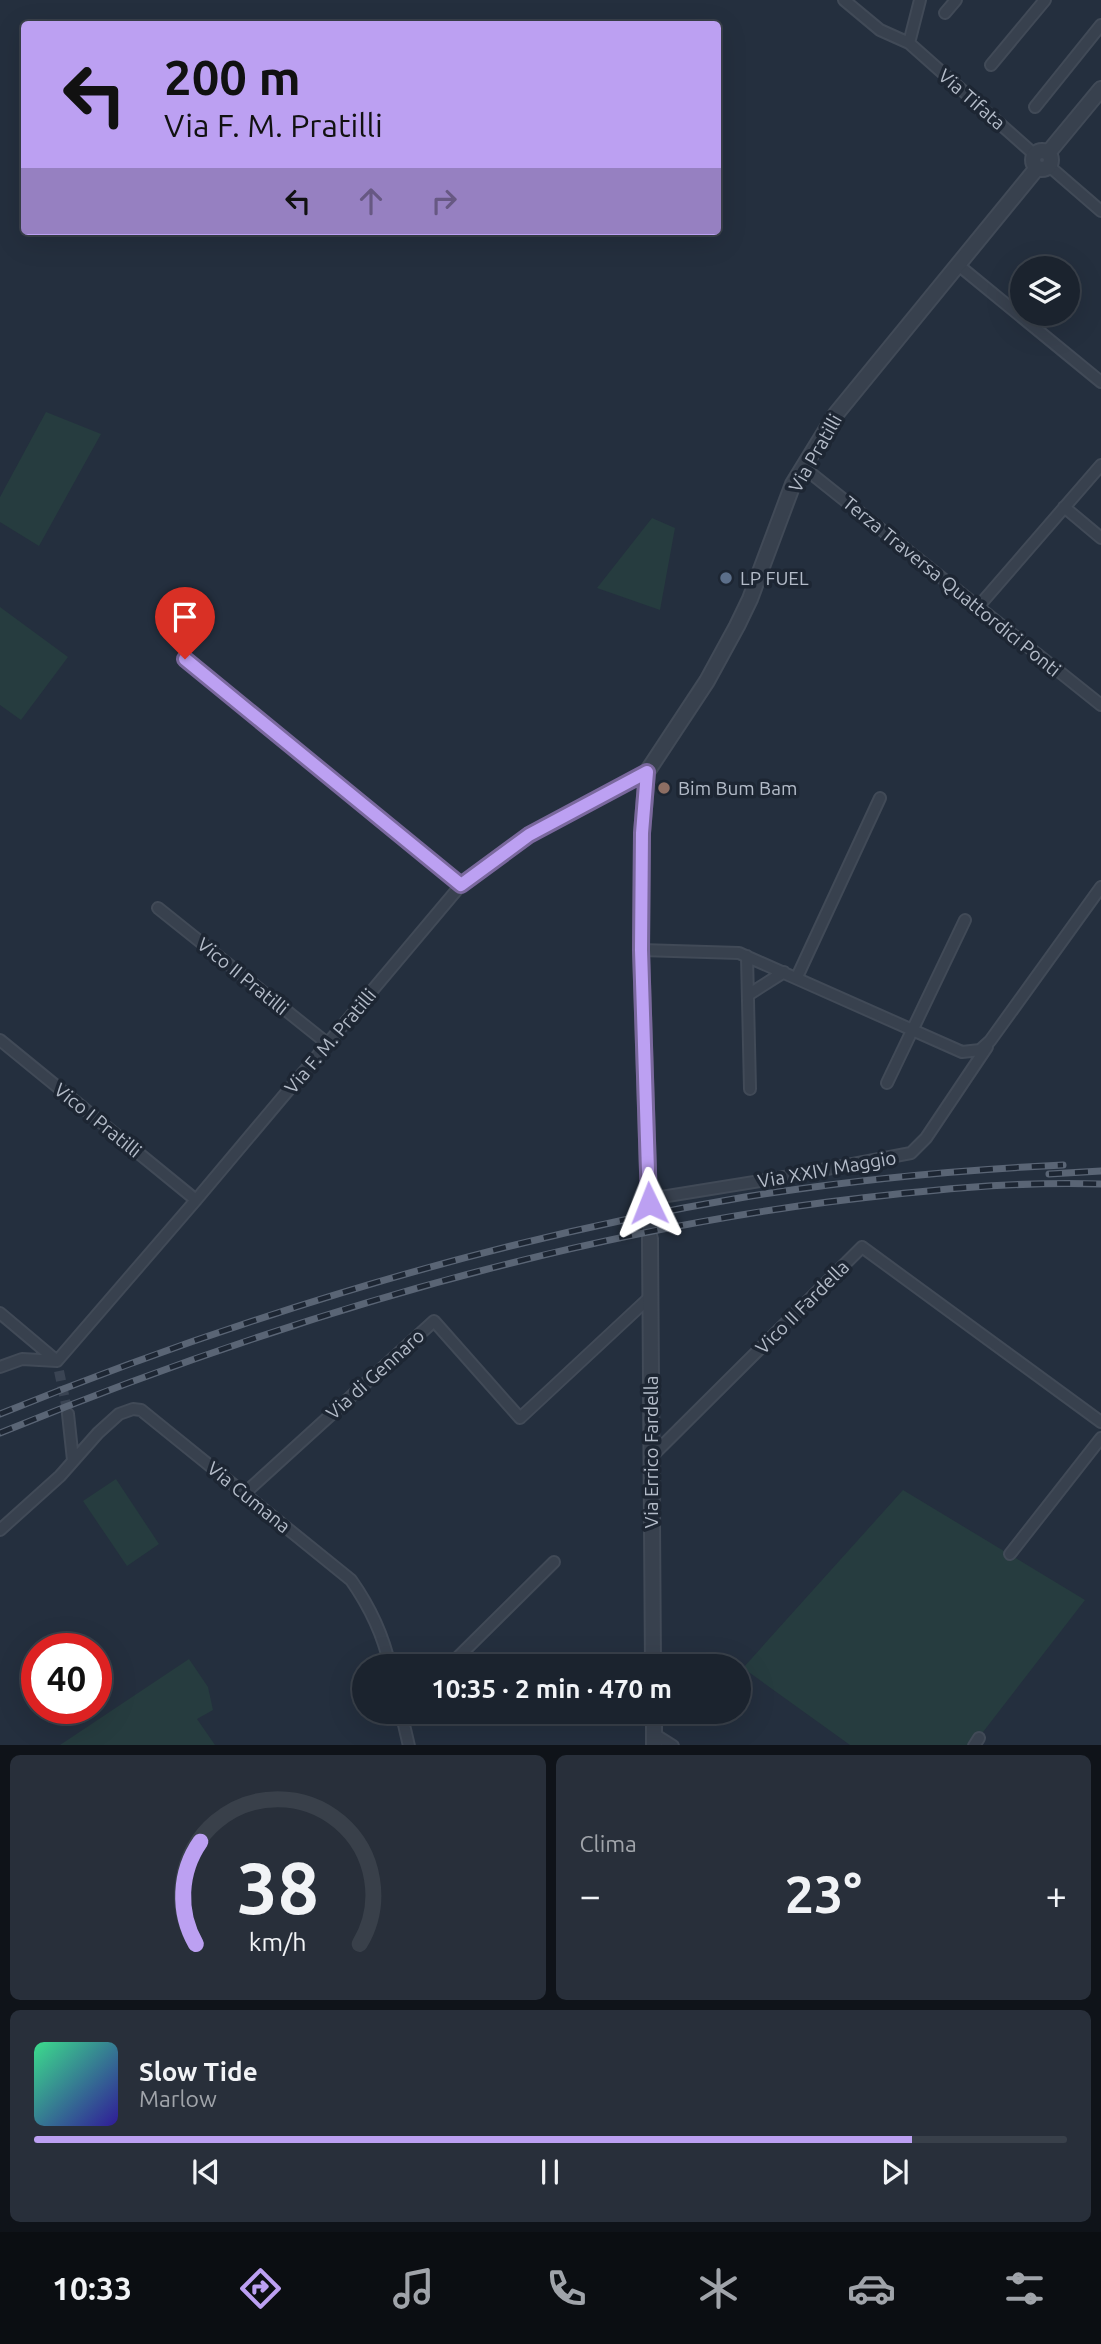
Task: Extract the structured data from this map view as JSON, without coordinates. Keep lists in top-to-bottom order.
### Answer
{
  "streets": {
    "street": [
      "Via Tifata",
      "Via Pratilli",
      "Terza Traversa Quattordici Ponti",
      "Vico II Pratilli",
      "Via F. M. Pratilli",
      "Vico I Pratilli",
      "Via XXIV Maggio",
      "Vico II Fardella",
      "Via di Gennaro",
      "Via Errico Fardella",
      "Via Cumana"
    ]
  },
  "crossings": [
    ["Via Tifata", "Via Pratilli"],
    ["Via Pratilli", "Terza Traversa Quattordici Ponti"],
    ["Via Pratilli", "Via F. M. Pratilli"],
    ["Vico II Pratilli", "Via F. M. Pratilli"],
    ["Via F. M. Pratilli", "Vico I Pratilli"],
    ["Vico II Fardella", "Via Errico Fardella"],
    ["Via di Gennaro", "Via Errico Fardella"],
    ["Via di Gennaro", "Via Cumana"]
  ],
  "places": ["LP FUEL", "Bim Bum Bam"],
  "page": {
    "turn": ["200 m", "Via F. M. Pratilli"],
    "limit": "40",
    "trip": "10:35 · 2 min · 470 m",
    "tile": "Clima",
    "heat": ["−", "23°", "+"],
    "song": ["Slow Tide", "Marlow"],
    "tabs": "10:33",
    "gauge": ["38", "km/h"]
  }
}
